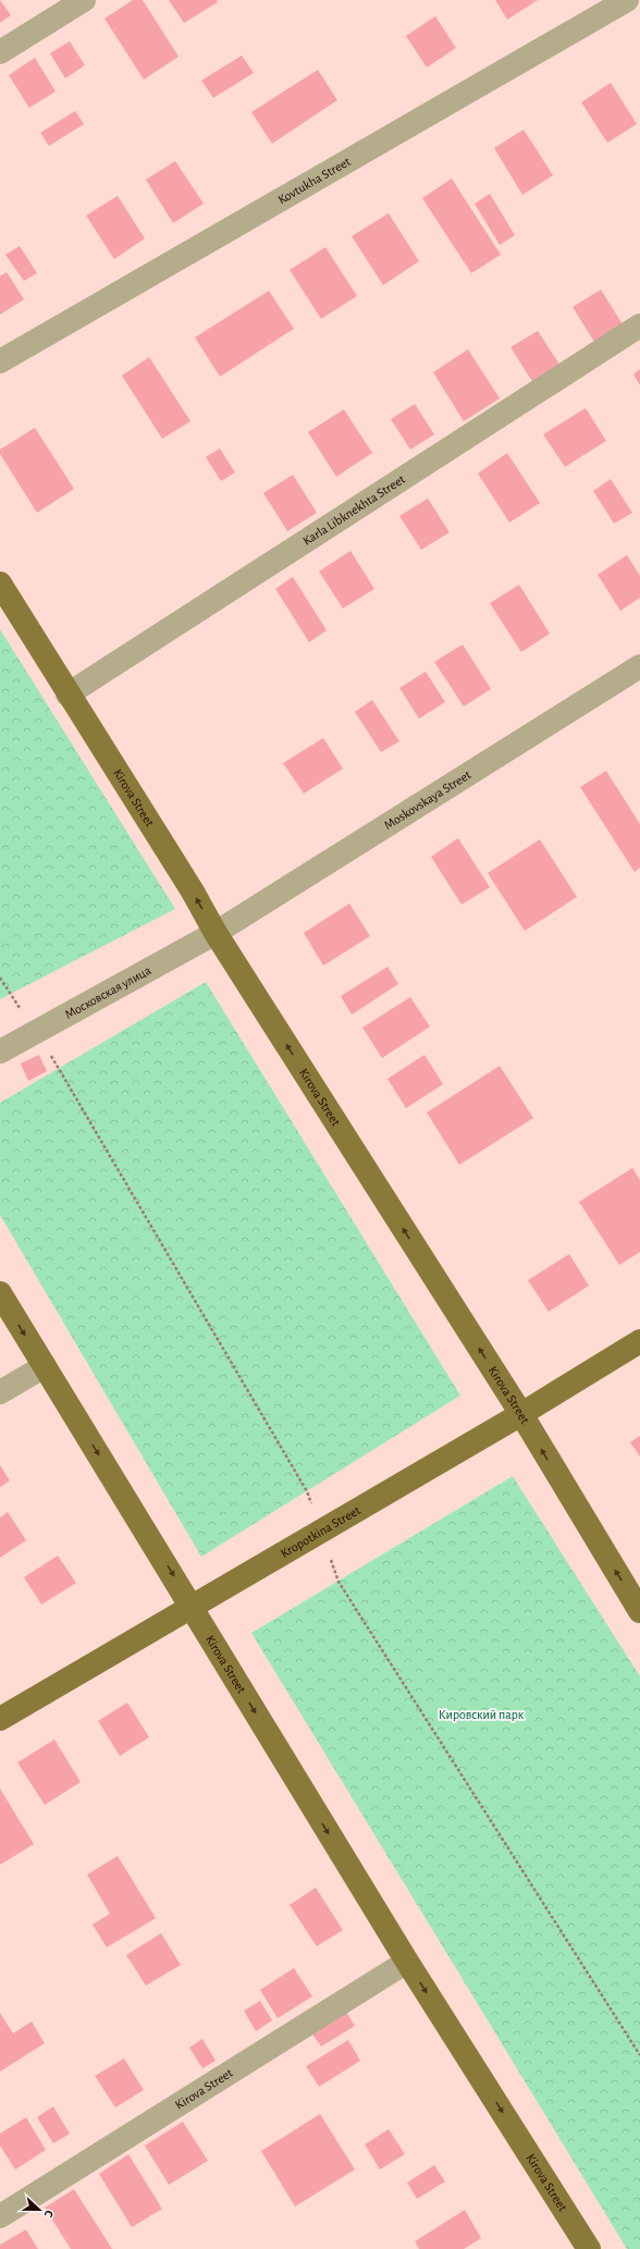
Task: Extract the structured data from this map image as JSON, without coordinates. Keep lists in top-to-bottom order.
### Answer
{
  "streets": {
    "main road": ["Kirova Street", "Kropotkina Street"],
    "street": [
      "Kovtukha Street",
      "Karla Libknekhta Street",
      "Moskovskaya Street",
      "Московская улица"
    ]
  },
  "crossings": [
    ["Karla Libknekhta Street", "Kirova Street"],
    ["Kirova Street", "Moskovskaya Street"],
    ["Kirova Street", "Московская улица"],
    ["Kirova Street", "Kropotkina Street"],
    ["Moskovskaya Street", "Московская улица"]
  ],
  "parks": ["Кировский парк"],
  "north": "right"
}
